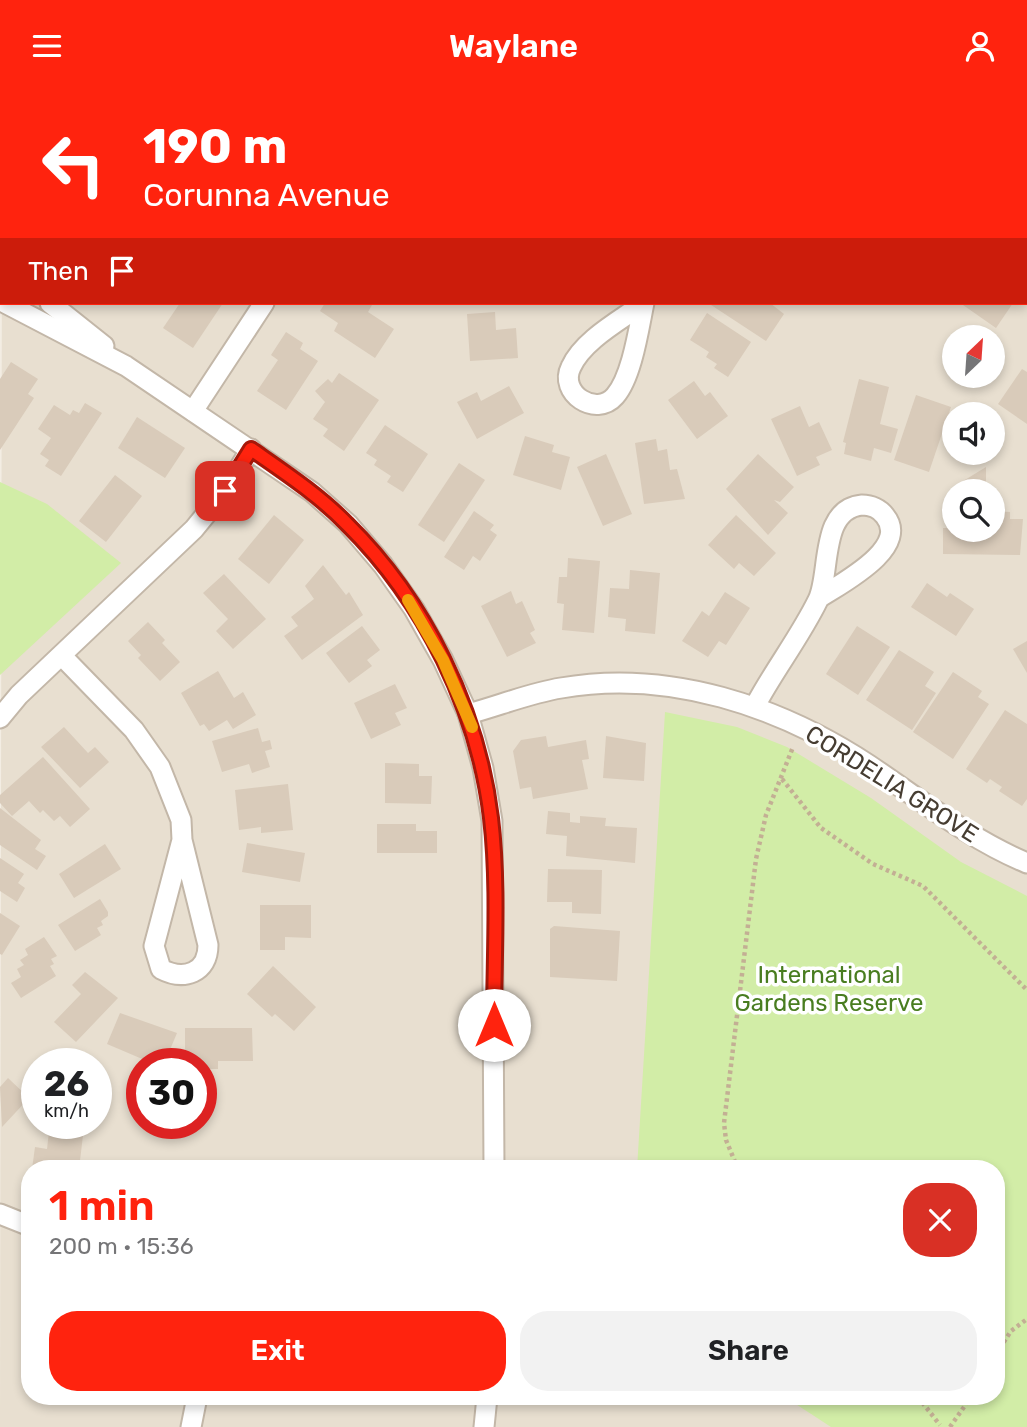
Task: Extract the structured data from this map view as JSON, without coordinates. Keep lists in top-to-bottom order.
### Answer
{
  "streets": {
    "street": ["CORDELIA GROVE"]
  },
  "parks": ["International Gardens Reserve"],
  "north": "top right",
  "page": {
    "header": "Waylane",
    "turn": ["190 m", "Corunna Avenue"],
    "then": "Then",
    "speed": "26 km/h",
    "limit": "30",
    "heading": ["1 min", "200 m · 15:36"],
    "buttons": ["Exit", "Share"]
  }
}
